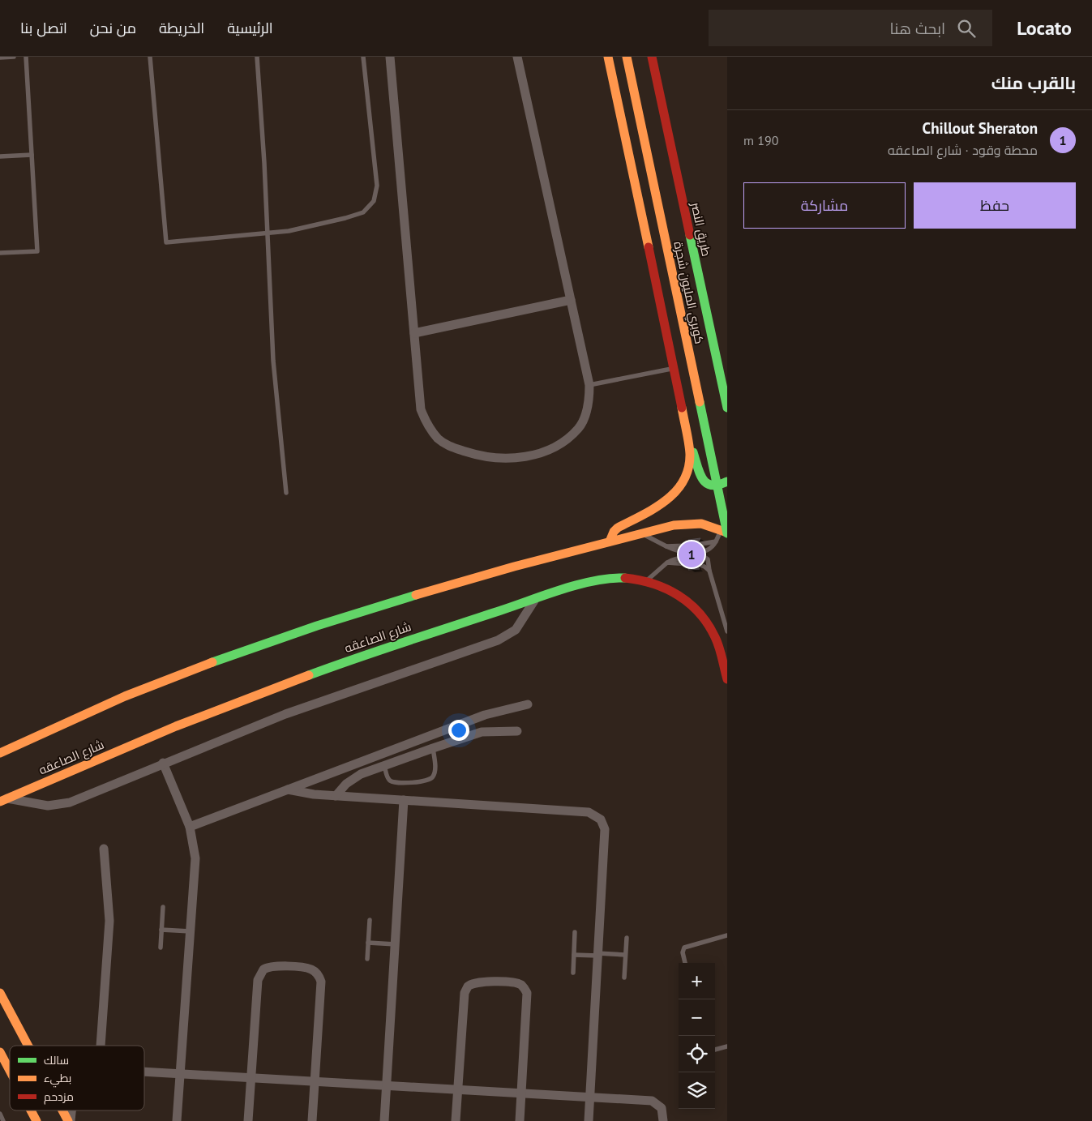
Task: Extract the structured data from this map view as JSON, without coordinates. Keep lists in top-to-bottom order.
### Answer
{
  "streets": {
    "main road": ["طريق النصر", "كوبري المليون شجرة", "شارع الصاعقه"]
  },
  "legend": ["سالك", "بطيء", "مزدحم"],
  "page": {
    "header": "Locato",
    "search": "ابحث هنا",
    "nav": [
      "الرئيسية",
      "الخريطة",
      "من نحن",
      "اتصل بنا"
    ],
    "heading": "بالقرب منك",
    "list": [
      {
        "mark": "1",
        "name": "Chillout Sheraton",
        "note": "محطة وقود · شارع الصاعقه",
        "value": "190 m"
      }
    ],
    "buttons": ["حفظ", "مشاركة"],
    "pins": "1",
    "map_buttons": ["+", "−"]
  }
}
